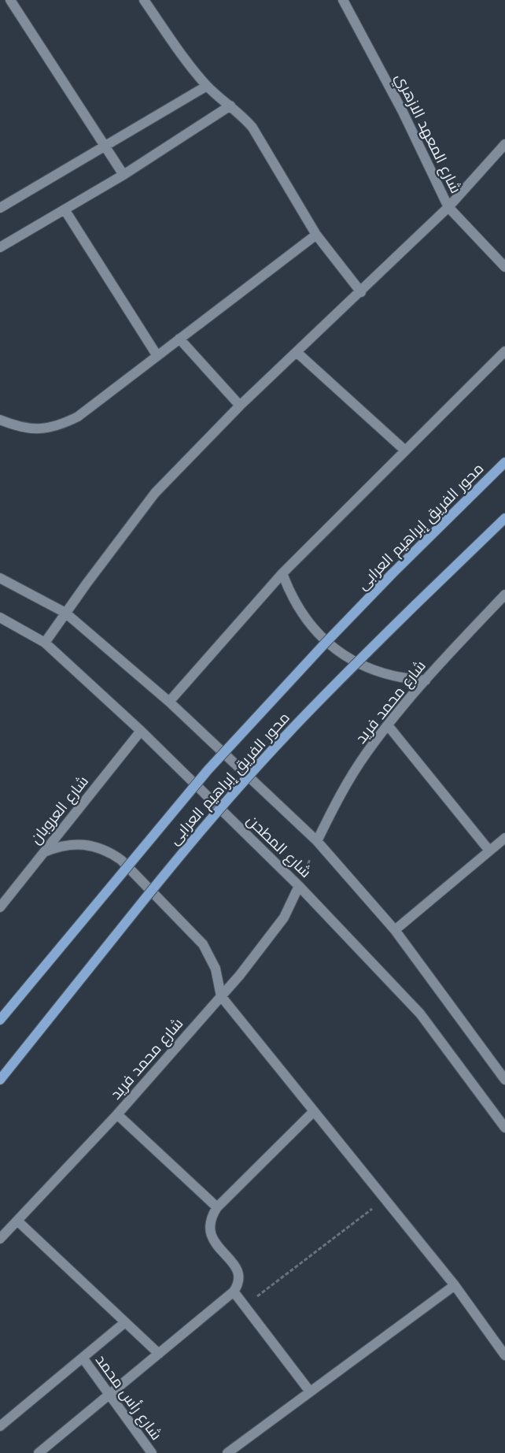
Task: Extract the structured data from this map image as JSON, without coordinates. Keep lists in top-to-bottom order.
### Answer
{
  "streets": {
    "main road": ["محور الفريق إبراهيم العرابى"],
    "street": [
      "شارع المعهد الازهري",
      "شارع محمد فريد",
      "شارع العروبان",
      "شارع المطحن",
      "شارع رأس محمد"
    ]
  },
  "crossings": [
    ["شارع محمد فريد", "شارع المطحن"],
    ["شارع العروبان", "شارع المطحن"]
  ]
}
